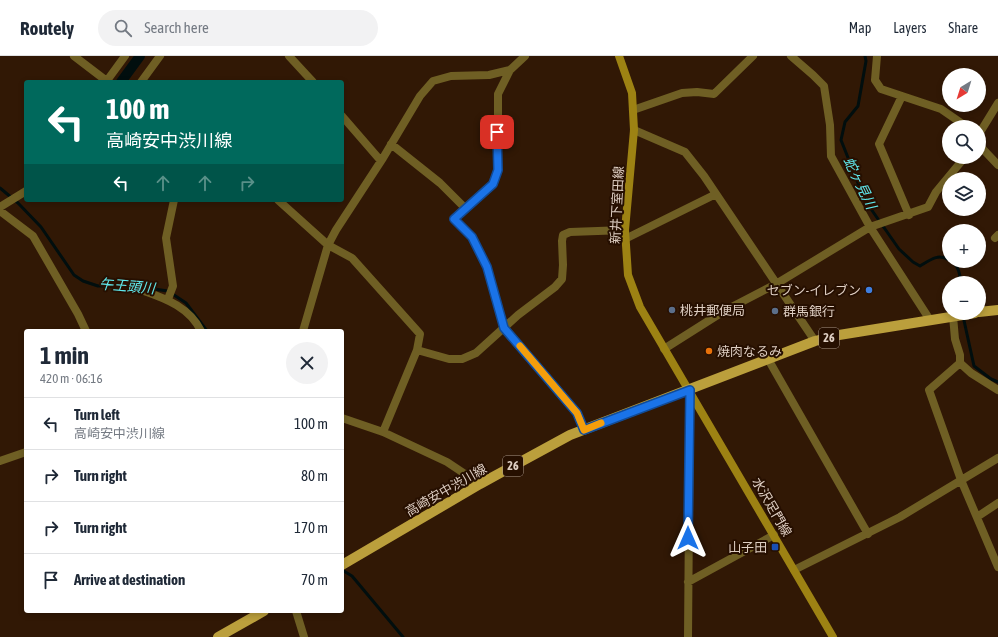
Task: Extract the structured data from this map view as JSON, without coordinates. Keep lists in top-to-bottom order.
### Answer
{
  "streets": {
    "main road": [
      "新井下室田線",
      "26",
      "高崎安中渋川線",
      "水沢足門線"
    ]
  },
  "crossings": [
    ["新井下室田線", "高崎安中渋川線"],
    ["新井下室田線", "水沢足門線"],
    ["高崎安中渋川線", "水沢足門線"]
  ],
  "water": ["蛇ヶ見川", "午王頭川"],
  "places": {
    "other": [
      "セブン-イレブン",
      "桃井郵便局",
      "群馬銀行",
      "焼肉なるみ"
    ],
    "transit": ["山子田"]
  },
  "north": "bottom left",
  "page": {
    "header": "Routely",
    "search": "Search here",
    "nav": ["Map", "Layers", "Share"],
    "map_buttons": ["+", "−"],
    "turn": ["100 m", "高崎安中渋川線"],
    "heading": ["1 min", "420 m · 06:16"],
    "list": [
      {
        "name": "Turn left",
        "note": "高崎安中渋川線",
        "value": "100 m"
      },
      {
        "name": "Turn right",
        "value": "80 m"
      },
      {
        "name": "Turn right",
        "value": "170 m"
      },
      {
        "name": "Arrive at destination",
        "value": "70 m"
      }
    ]
  }
}
